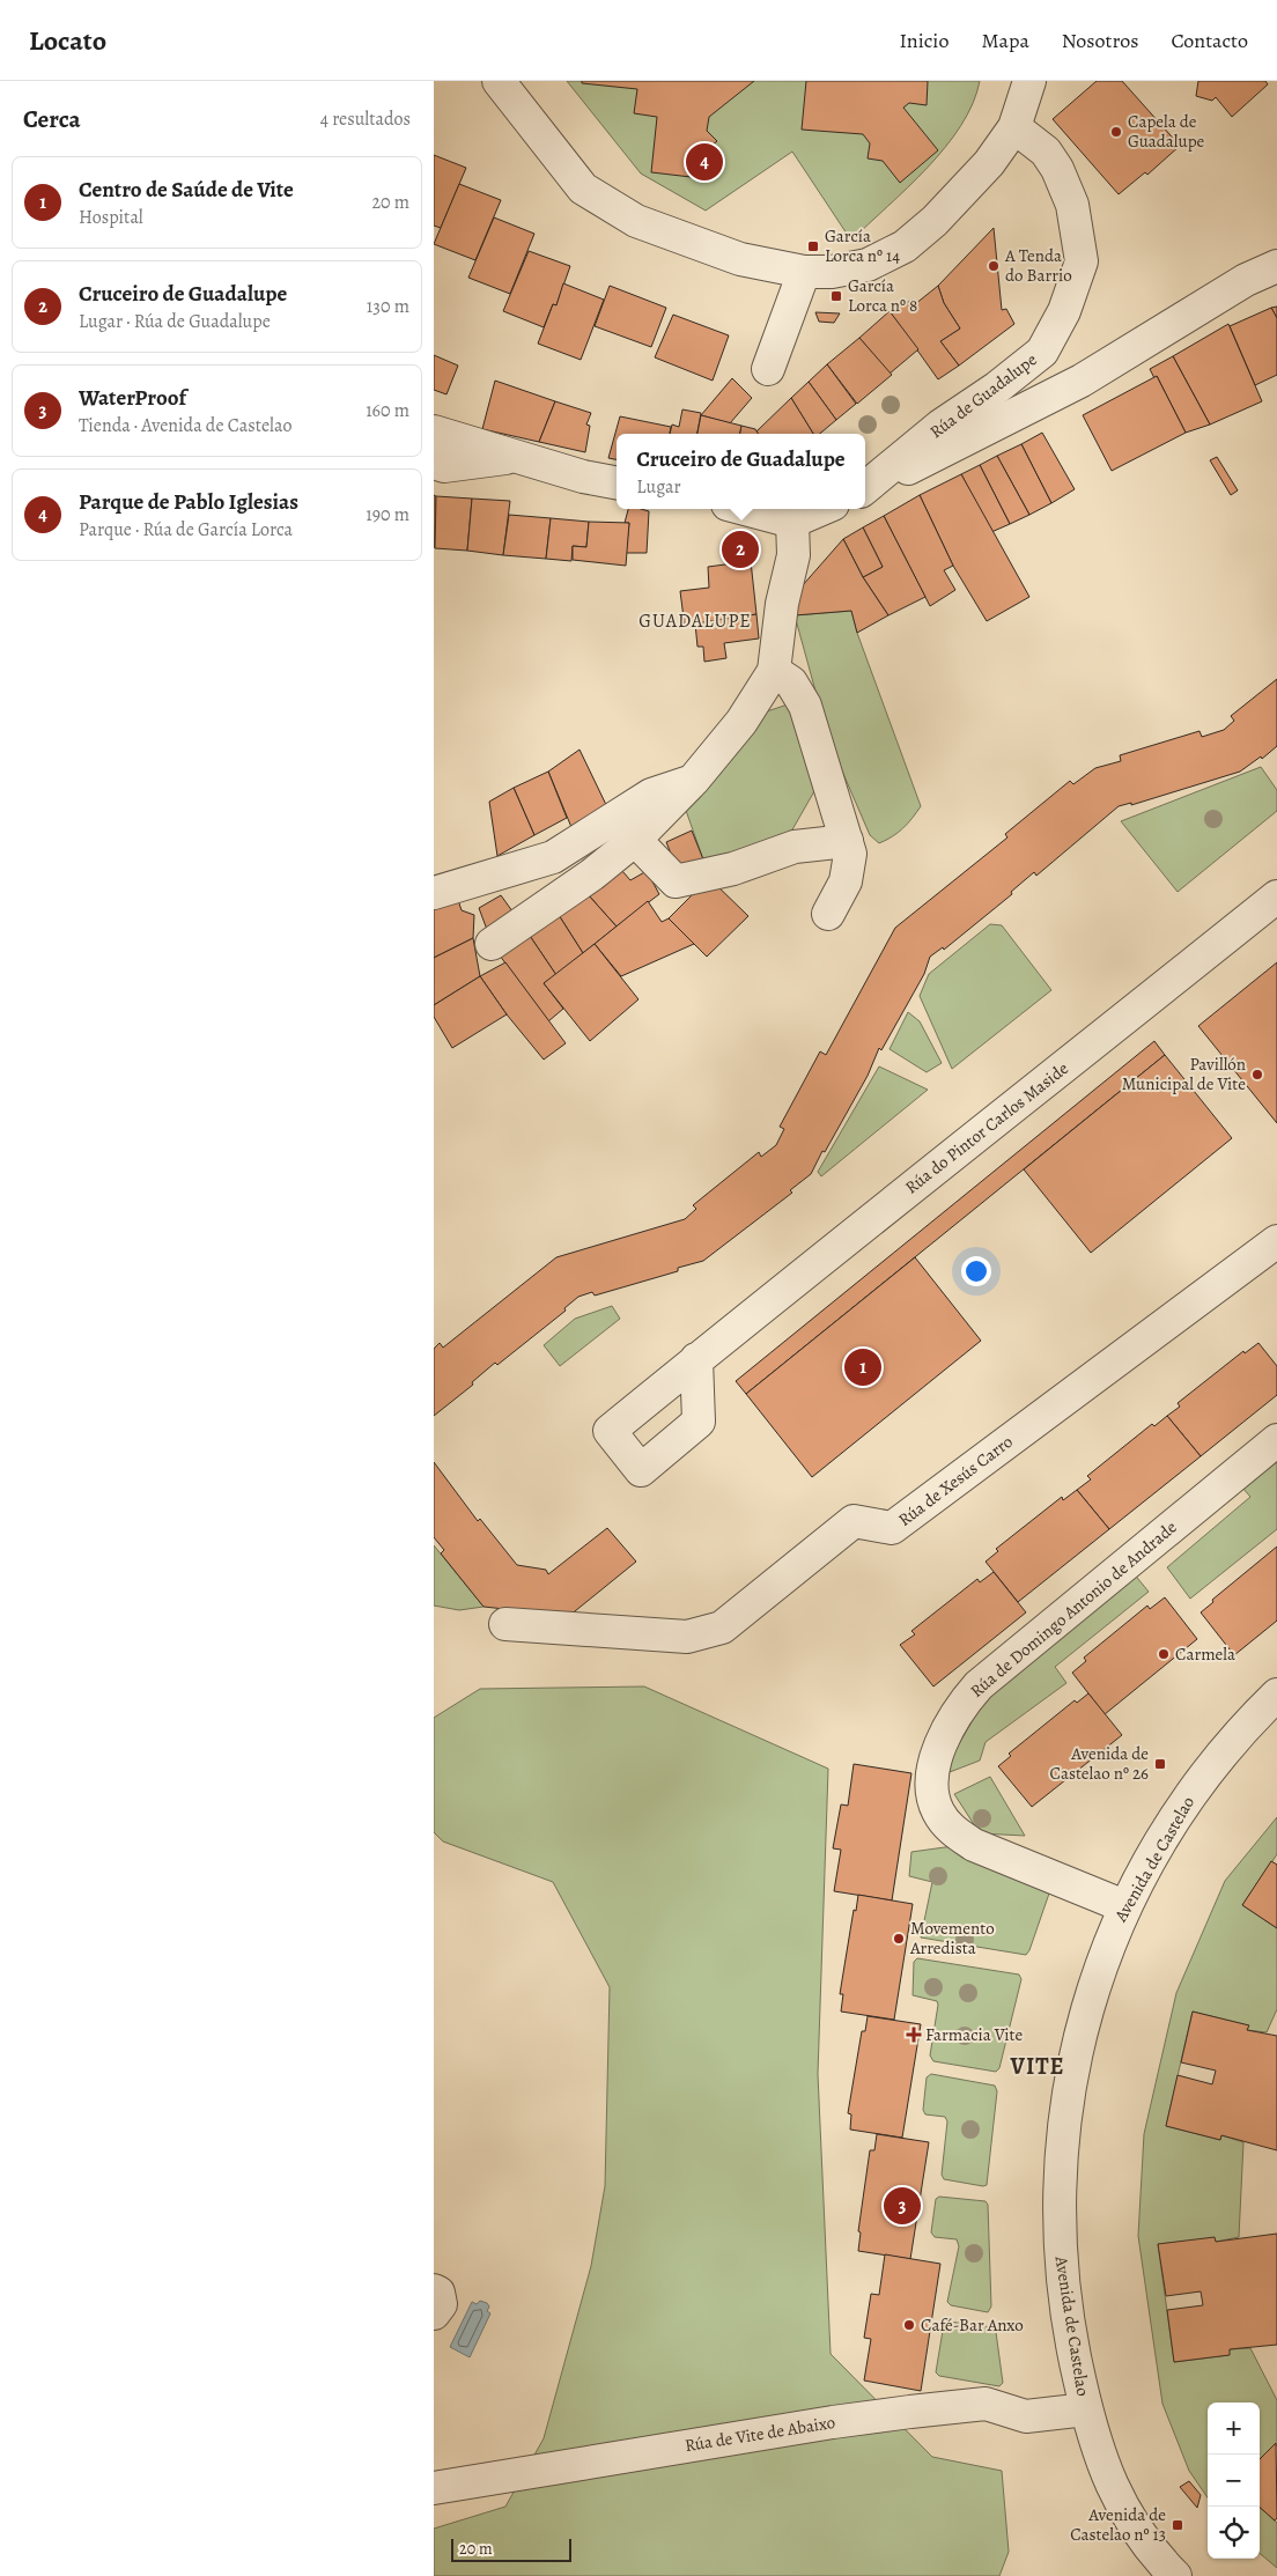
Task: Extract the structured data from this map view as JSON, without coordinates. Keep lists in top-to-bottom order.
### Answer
{
  "streets": {
    "street": [
      "Rúa de Guadalupe",
      "Rúa do Pintor Carlos Maside",
      "Rúa de Xesús Carro",
      "Rúa de Domingo Antonio de Andrade",
      "Avenida de Castelao",
      "Rúa de Vite de Abaixo"
    ]
  },
  "crossings": [
    ["Rúa de Domingo Antonio de Andrade", "Avenida de Castelao"],
    ["Avenida de Castelao", "Rúa de Vite de Abaixo"]
  ],
  "districts": ["GUADALUPE", "VITE"],
  "places": {
    "other": [
      "Capela de Guadalupe",
      "A Tenda do Barrio",
      "Pavillón Municipal de Vite",
      "Carmela",
      "Movemento Arredista",
      "Café-Bar Anxo"
    ],
    "transit": [
      "García Lorca nº 14",
      "García Lorca nº 8",
      "Avenida de Castelao nº 26",
      "Avenida de Castelao nº 13"
    ],
    "health": ["Farmacia Vite"]
  },
  "scale_bar": "20 m",
  "page": {
    "header": "Locato",
    "nav": [
      "Inicio",
      "Mapa",
      "Nosotros",
      "Contacto"
    ],
    "heading": ["Cerca", "4 resultados"],
    "pins": [
      "4",
      "2",
      "1",
      "3"
    ],
    "list": [
      {
        "mark": "1",
        "name": "Centro de Saúde de Vite",
        "note": "Hospital",
        "value": "20 m"
      },
      {
        "mark": "2",
        "name": "Cruceiro de Guadalupe",
        "note": "Lugar · Rúa de Guadalupe",
        "value": "130 m"
      },
      {
        "mark": "3",
        "name": "WaterProof",
        "note": "Tienda · Avenida de Castelao",
        "value": "160 m"
      },
      {
        "mark": "4",
        "name": "Parque de Pablo Iglesias",
        "note": "Parque · Rúa de García Lorca",
        "value": "190 m"
      }
    ],
    "popup": ["Cruceiro de Guadalupe", "Lugar"],
    "map_buttons": ["+", "−"],
    "scale": "20 m"
  }
}
